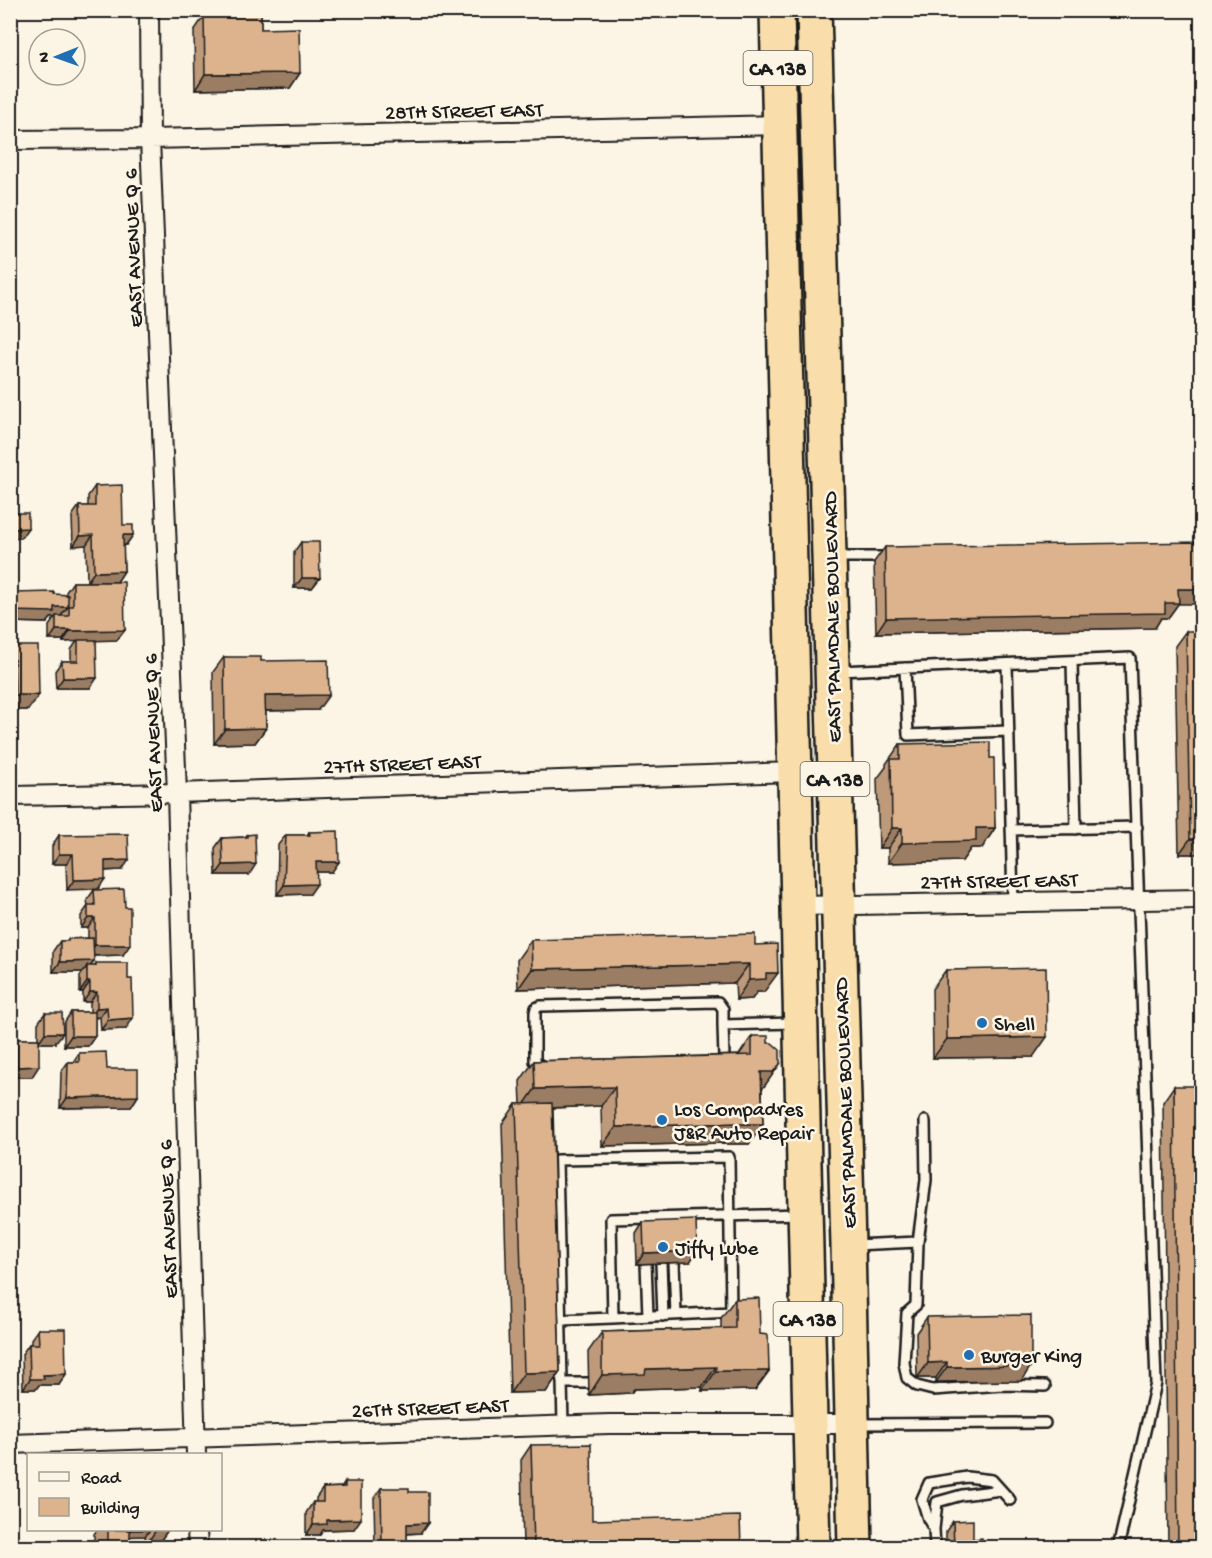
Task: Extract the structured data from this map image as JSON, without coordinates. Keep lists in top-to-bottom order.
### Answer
{
  "streets": {
    "highway": ["CA 138", "EAST PALMDALE BOULEVARD"],
    "street": [
      "28TH STREET EAST",
      "EAST AVENUE Q 6",
      "27TH STREET EAST",
      "26TH STREET EAST"
    ]
  },
  "crossings": [
    ["28TH STREET EAST", "EAST AVENUE Q 6"],
    ["28TH STREET EAST", "EAST PALMDALE BOULEVARD"],
    ["EAST AVENUE Q 6", "27TH STREET EAST"],
    ["EAST AVENUE Q 6", "26TH STREET EAST"],
    ["EAST PALMDALE BOULEVARD", "27TH STREET EAST"],
    ["EAST PALMDALE BOULEVARD", "26TH STREET EAST"]
  ],
  "places": [
    "Shell",
    "Los Compadres J&R Auto Repair",
    "Jiffy Lube",
    "Burger King"
  ],
  "legend": ["Road", "Building"],
  "north": "left"
}
